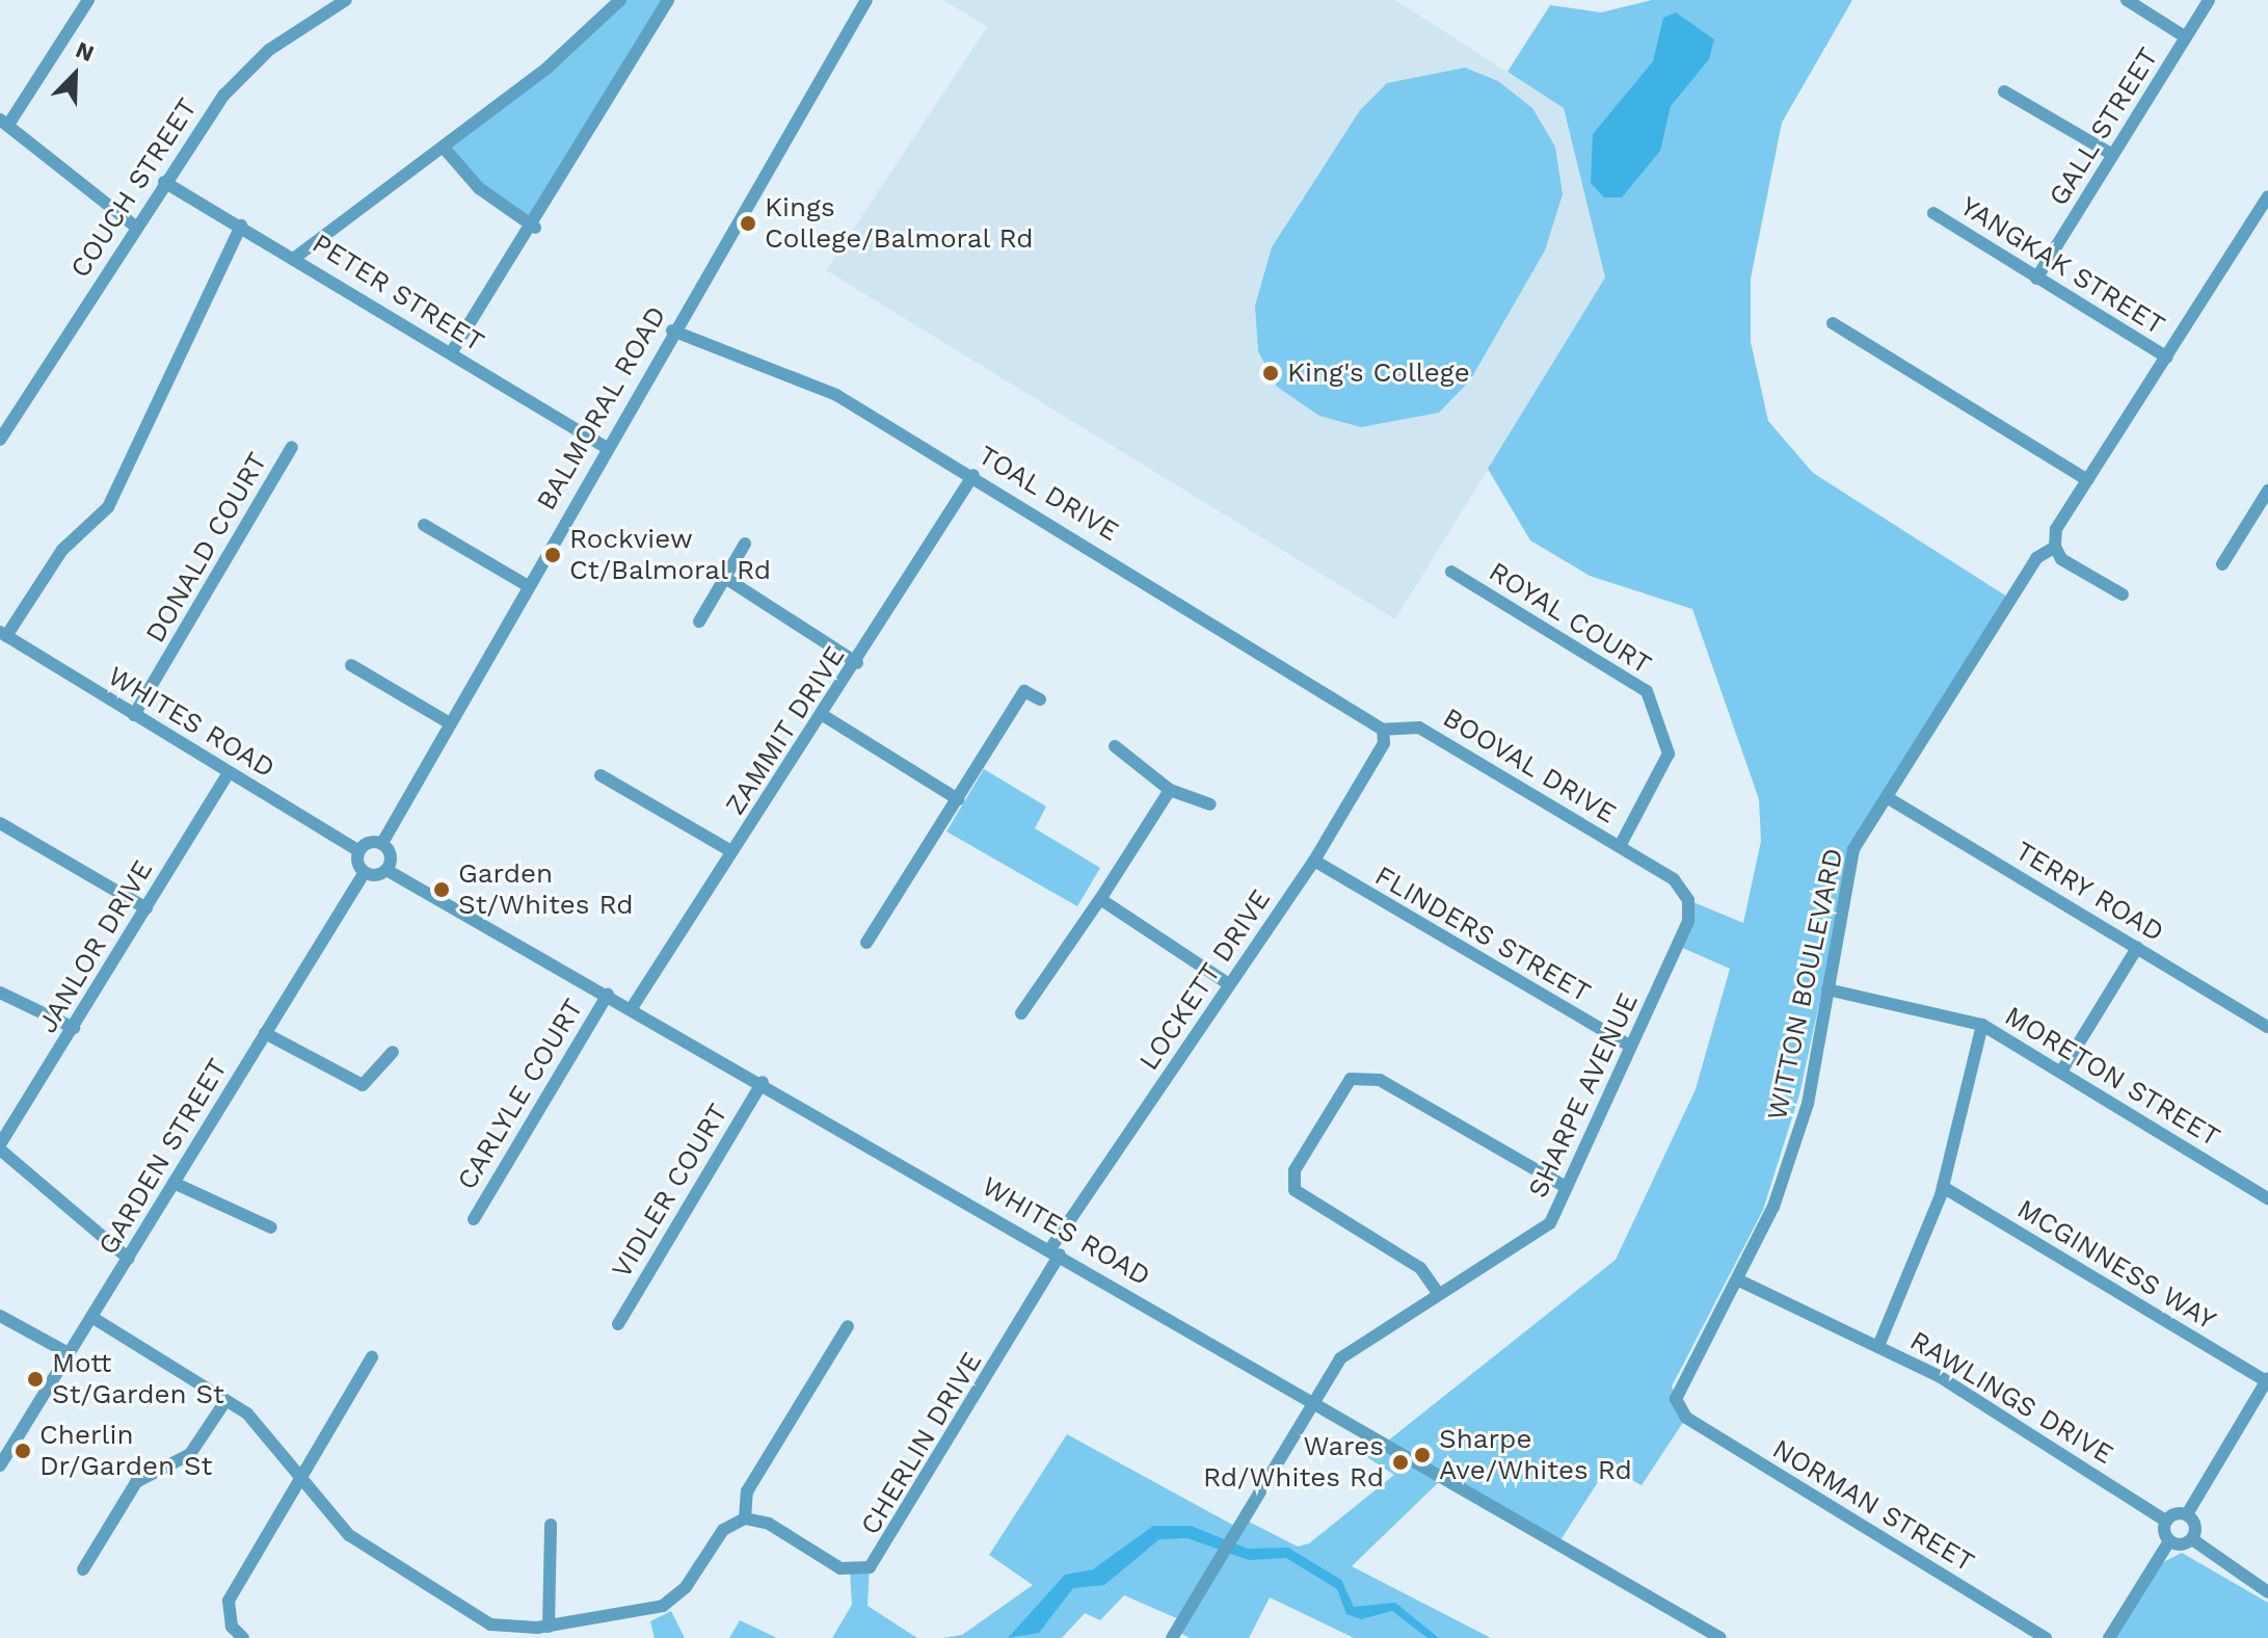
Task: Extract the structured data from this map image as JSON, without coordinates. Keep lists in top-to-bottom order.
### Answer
{
  "streets": {
    "street": [
      "GALL STREET",
      "COUCH STREET",
      "YANGKAK STREET",
      "PETER STREET",
      "BALMORAL ROAD",
      "TOAL DRIVE",
      "DONALD COURT",
      "ROYAL COURT",
      "WHITES ROAD",
      "ZAMMIT DRIVE",
      "BOOVAL DRIVE",
      "TERRY ROAD",
      "FLINDERS STREET",
      "JANLOR DRIVE",
      "LOCKETT DRIVE",
      "WITTON BOULEVARD",
      "MORETON STREET",
      "CARLYLE COURT",
      "SHARPE AVENUE",
      "GARDEN STREET",
      "VIDLER COURT",
      "MCGINNESS WAY",
      "RAWLINGS DRIVE",
      "CHERLIN DRIVE",
      "NORMAN STREET"
    ]
  },
  "crossings": [
    ["GALL STREET", "YANGKAK STREET"],
    ["COUCH STREET", "PETER STREET"],
    ["YANGKAK STREET", "WITTON BOULEVARD"],
    ["PETER STREET", "BALMORAL ROAD"],
    ["BALMORAL ROAD", "TOAL DRIVE"],
    ["TOAL DRIVE", "ZAMMIT DRIVE"],
    ["TOAL DRIVE", "BOOVAL DRIVE"],
    ["TOAL DRIVE", "LOCKETT DRIVE"],
    ["DONALD COURT", "WHITES ROAD"],
    ["ROYAL COURT", "BOOVAL DRIVE"],
    ["WHITES ROAD", "ZAMMIT DRIVE"],
    ["WHITES ROAD", "JANLOR DRIVE"],
    ["WHITES ROAD", "LOCKETT DRIVE"],
    ["WHITES ROAD", "CARLYLE COURT"],
    ["WHITES ROAD", "SHARPE AVENUE"],
    ["WHITES ROAD", "VIDLER COURT"],
    ["WHITES ROAD", "CHERLIN DRIVE"],
    ["BOOVAL DRIVE", "LOCKETT DRIVE"],
    ["BOOVAL DRIVE", "SHARPE AVENUE"],
    ["TERRY ROAD", "WITTON BOULEVARD"],
    ["FLINDERS STREET", "LOCKETT DRIVE"],
    ["FLINDERS STREET", "SHARPE AVENUE"],
    ["JANLOR DRIVE", "GARDEN STREET"],
    ["LOCKETT DRIVE", "CHERLIN DRIVE"],
    ["WITTON BOULEVARD", "MORETON STREET"],
    ["WITTON BOULEVARD", "RAWLINGS DRIVE"],
    ["WITTON BOULEVARD", "NORMAN STREET"]
  ],
  "places": [
    "Kings College/Balmoral Rd",
    "King's College",
    "Rockview Ct/Balmoral Rd",
    "Garden St/Whites Rd",
    "Mott St/Garden St",
    "Cherlin Dr/Garden St",
    "Sharpe Ave/Whites Rd",
    "Wares Rd/Whites Rd"
  ],
  "north": "top right"
}
